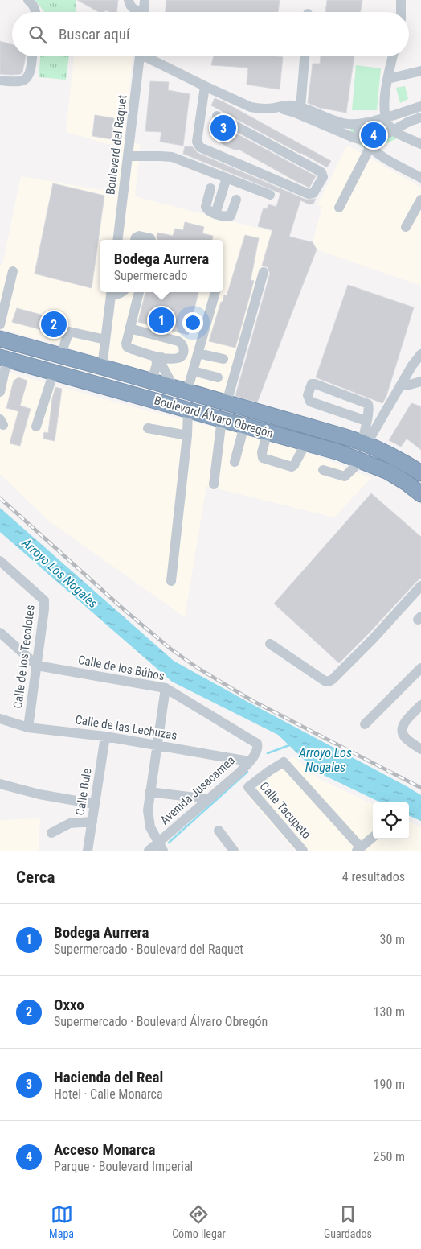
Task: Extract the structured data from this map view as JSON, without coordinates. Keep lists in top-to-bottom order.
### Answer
{
  "streets": {
    "highway": ["Boulevard Álvaro Obregón"],
    "street": [
      "Boulevard del Raquet",
      "Calle de los Tecolotes",
      "Calle de los Búhos",
      "Calle de las Lechuzas",
      "Avenida Jusacamea",
      "Calle Bule",
      "Calle Tacupeto"
    ]
  },
  "crossings": [
    ["Calle de los Tecolotes", "Calle de los Búhos"],
    ["Calle de los Tecolotes", "Calle de las Lechuzas"],
    ["Calle de los Búhos", "Avenida Jusacamea"],
    ["Calle de las Lechuzas", "Avenida Jusacamea"],
    ["Calle de las Lechuzas", "Calle Bule"]
  ],
  "water": ["Arroyo Los Nogales"],
  "page": {
    "search": "Buscar aquí",
    "pins": [
      "3",
      "4",
      "1",
      "2"
    ],
    "popup": ["Bodega Aurrera", "Supermercado"],
    "heading": ["Cerca", "4 resultados"],
    "list": [
      {
        "mark": "1",
        "name": "Bodega Aurrera",
        "note": "Supermercado · Boulevard del Raquet",
        "value": "30 m"
      },
      {
        "mark": "2",
        "name": "Oxxo",
        "note": "Supermercado · Boulevard Álvaro Obregón",
        "value": "130 m"
      },
      {
        "mark": "3",
        "name": "Hacienda del Real",
        "note": "Hotel · Calle Monarca",
        "value": "190 m"
      },
      {
        "mark": "4",
        "name": "Acceso Monarca",
        "note": "Parque · Boulevard Imperial",
        "value": "250 m"
      }
    ],
    "nav": ["Mapa", "Cómo llegar", "Guardados"]
  }
}
